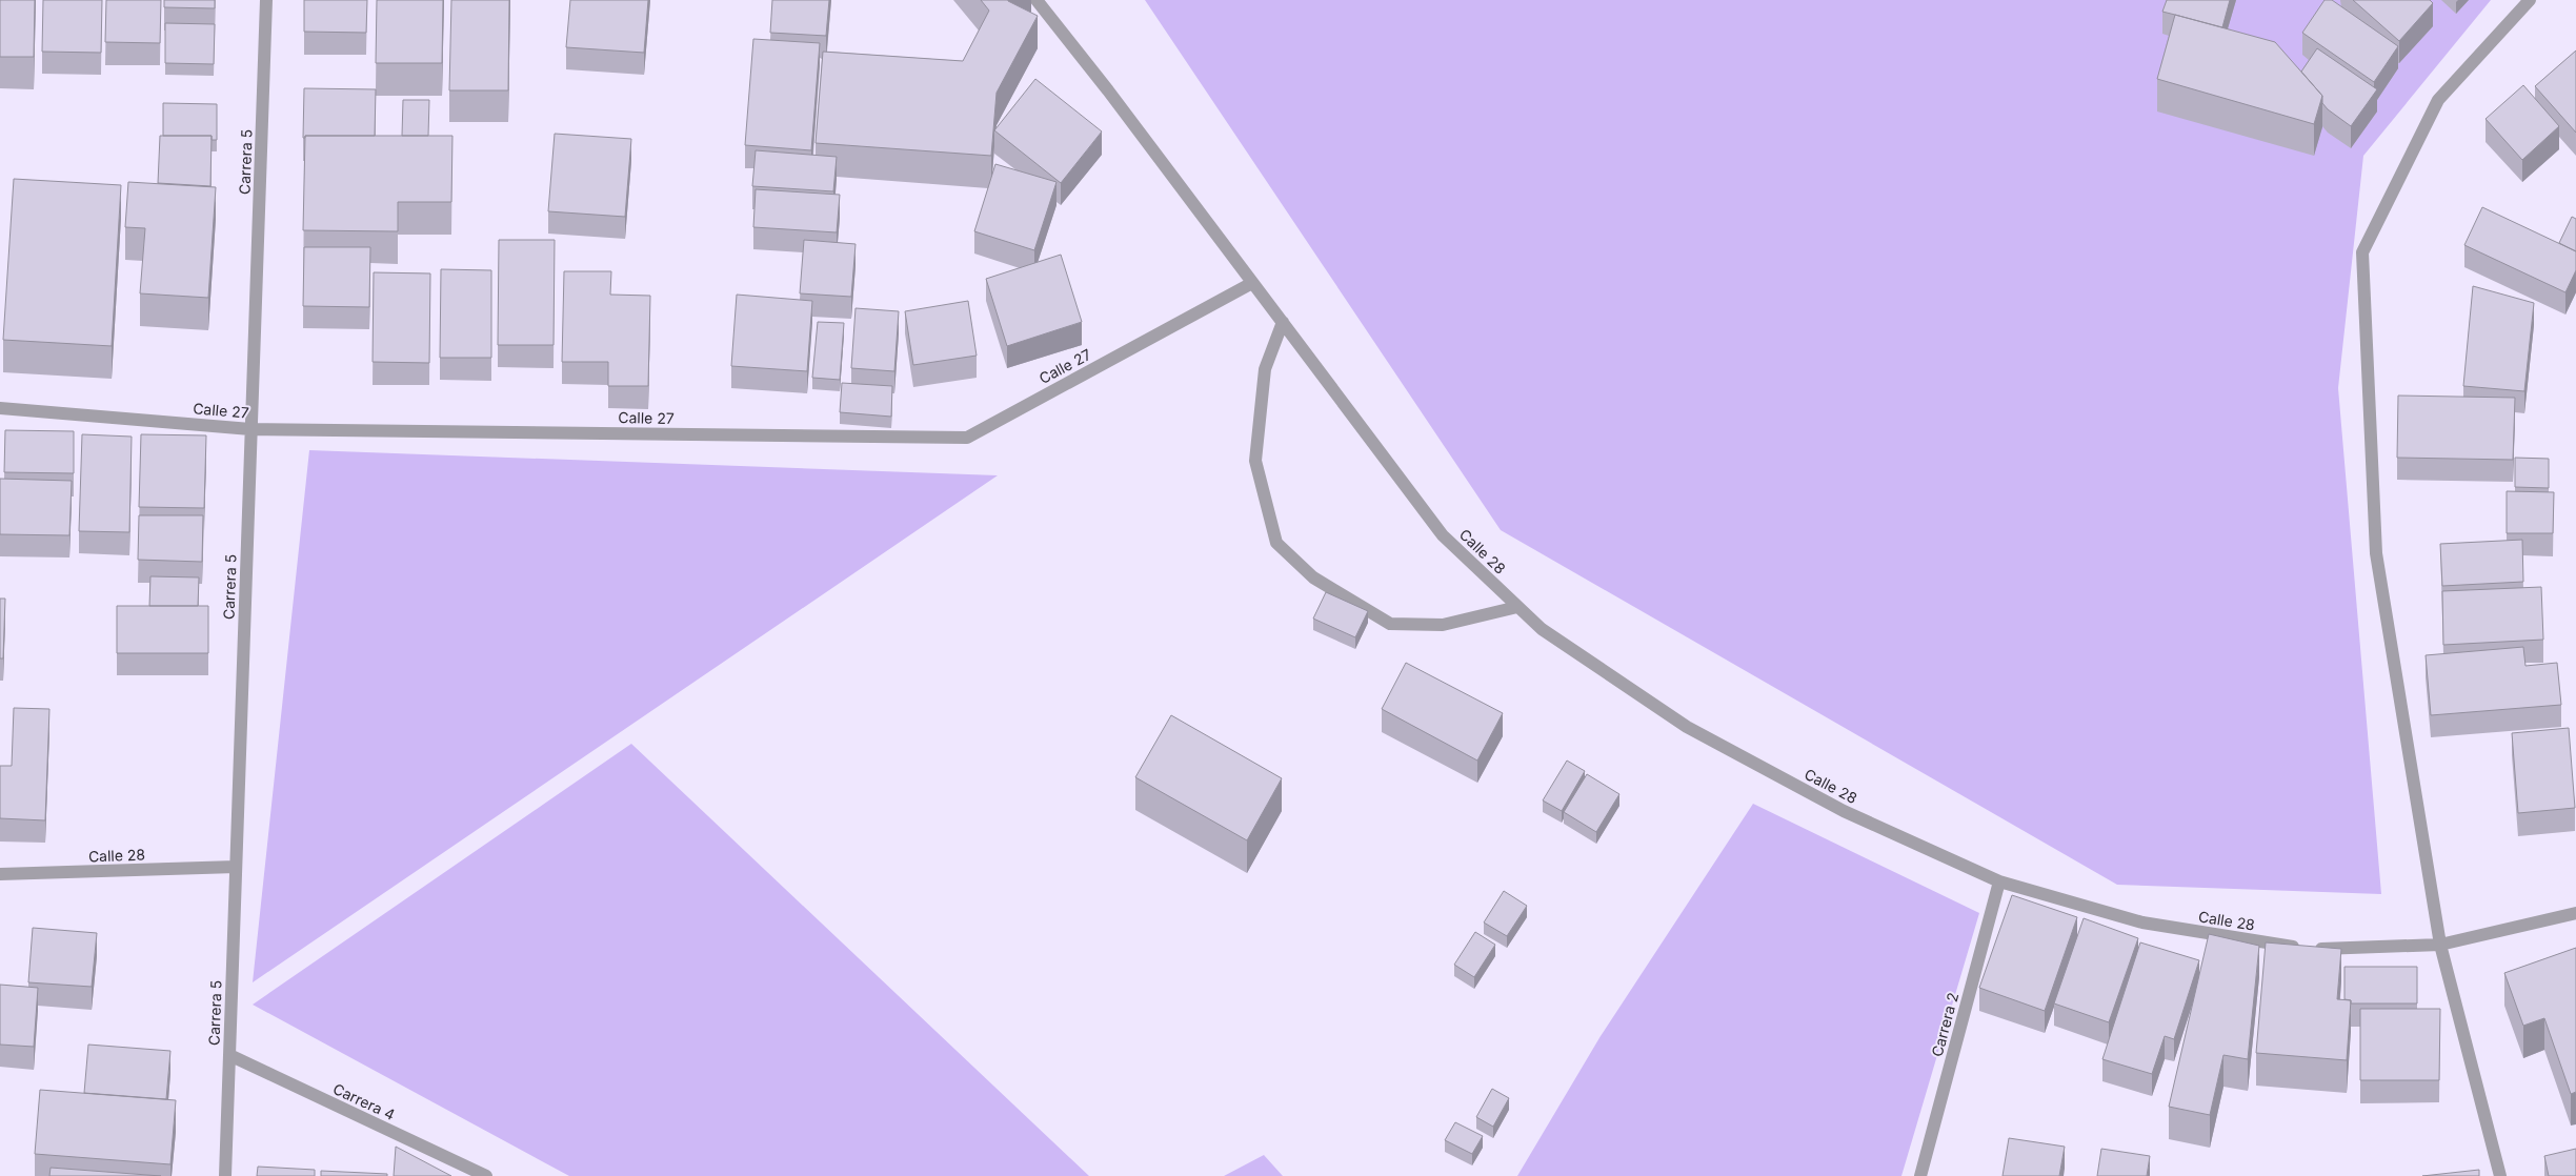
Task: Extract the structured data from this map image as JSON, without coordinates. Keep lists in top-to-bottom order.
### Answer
{
  "streets": {
    "street": [
      "Carrera 5",
      "Calle 27",
      "Calle 28",
      "Carrera 2",
      "Carrera 4"
    ]
  },
  "crossings": [
    ["Carrera 5", "Calle 27"],
    ["Carrera 5", "Calle 28"],
    ["Carrera 5", "Carrera 4"],
    ["Calle 27", "Calle 28"],
    ["Calle 28", "Carrera 2"]
  ]
}
